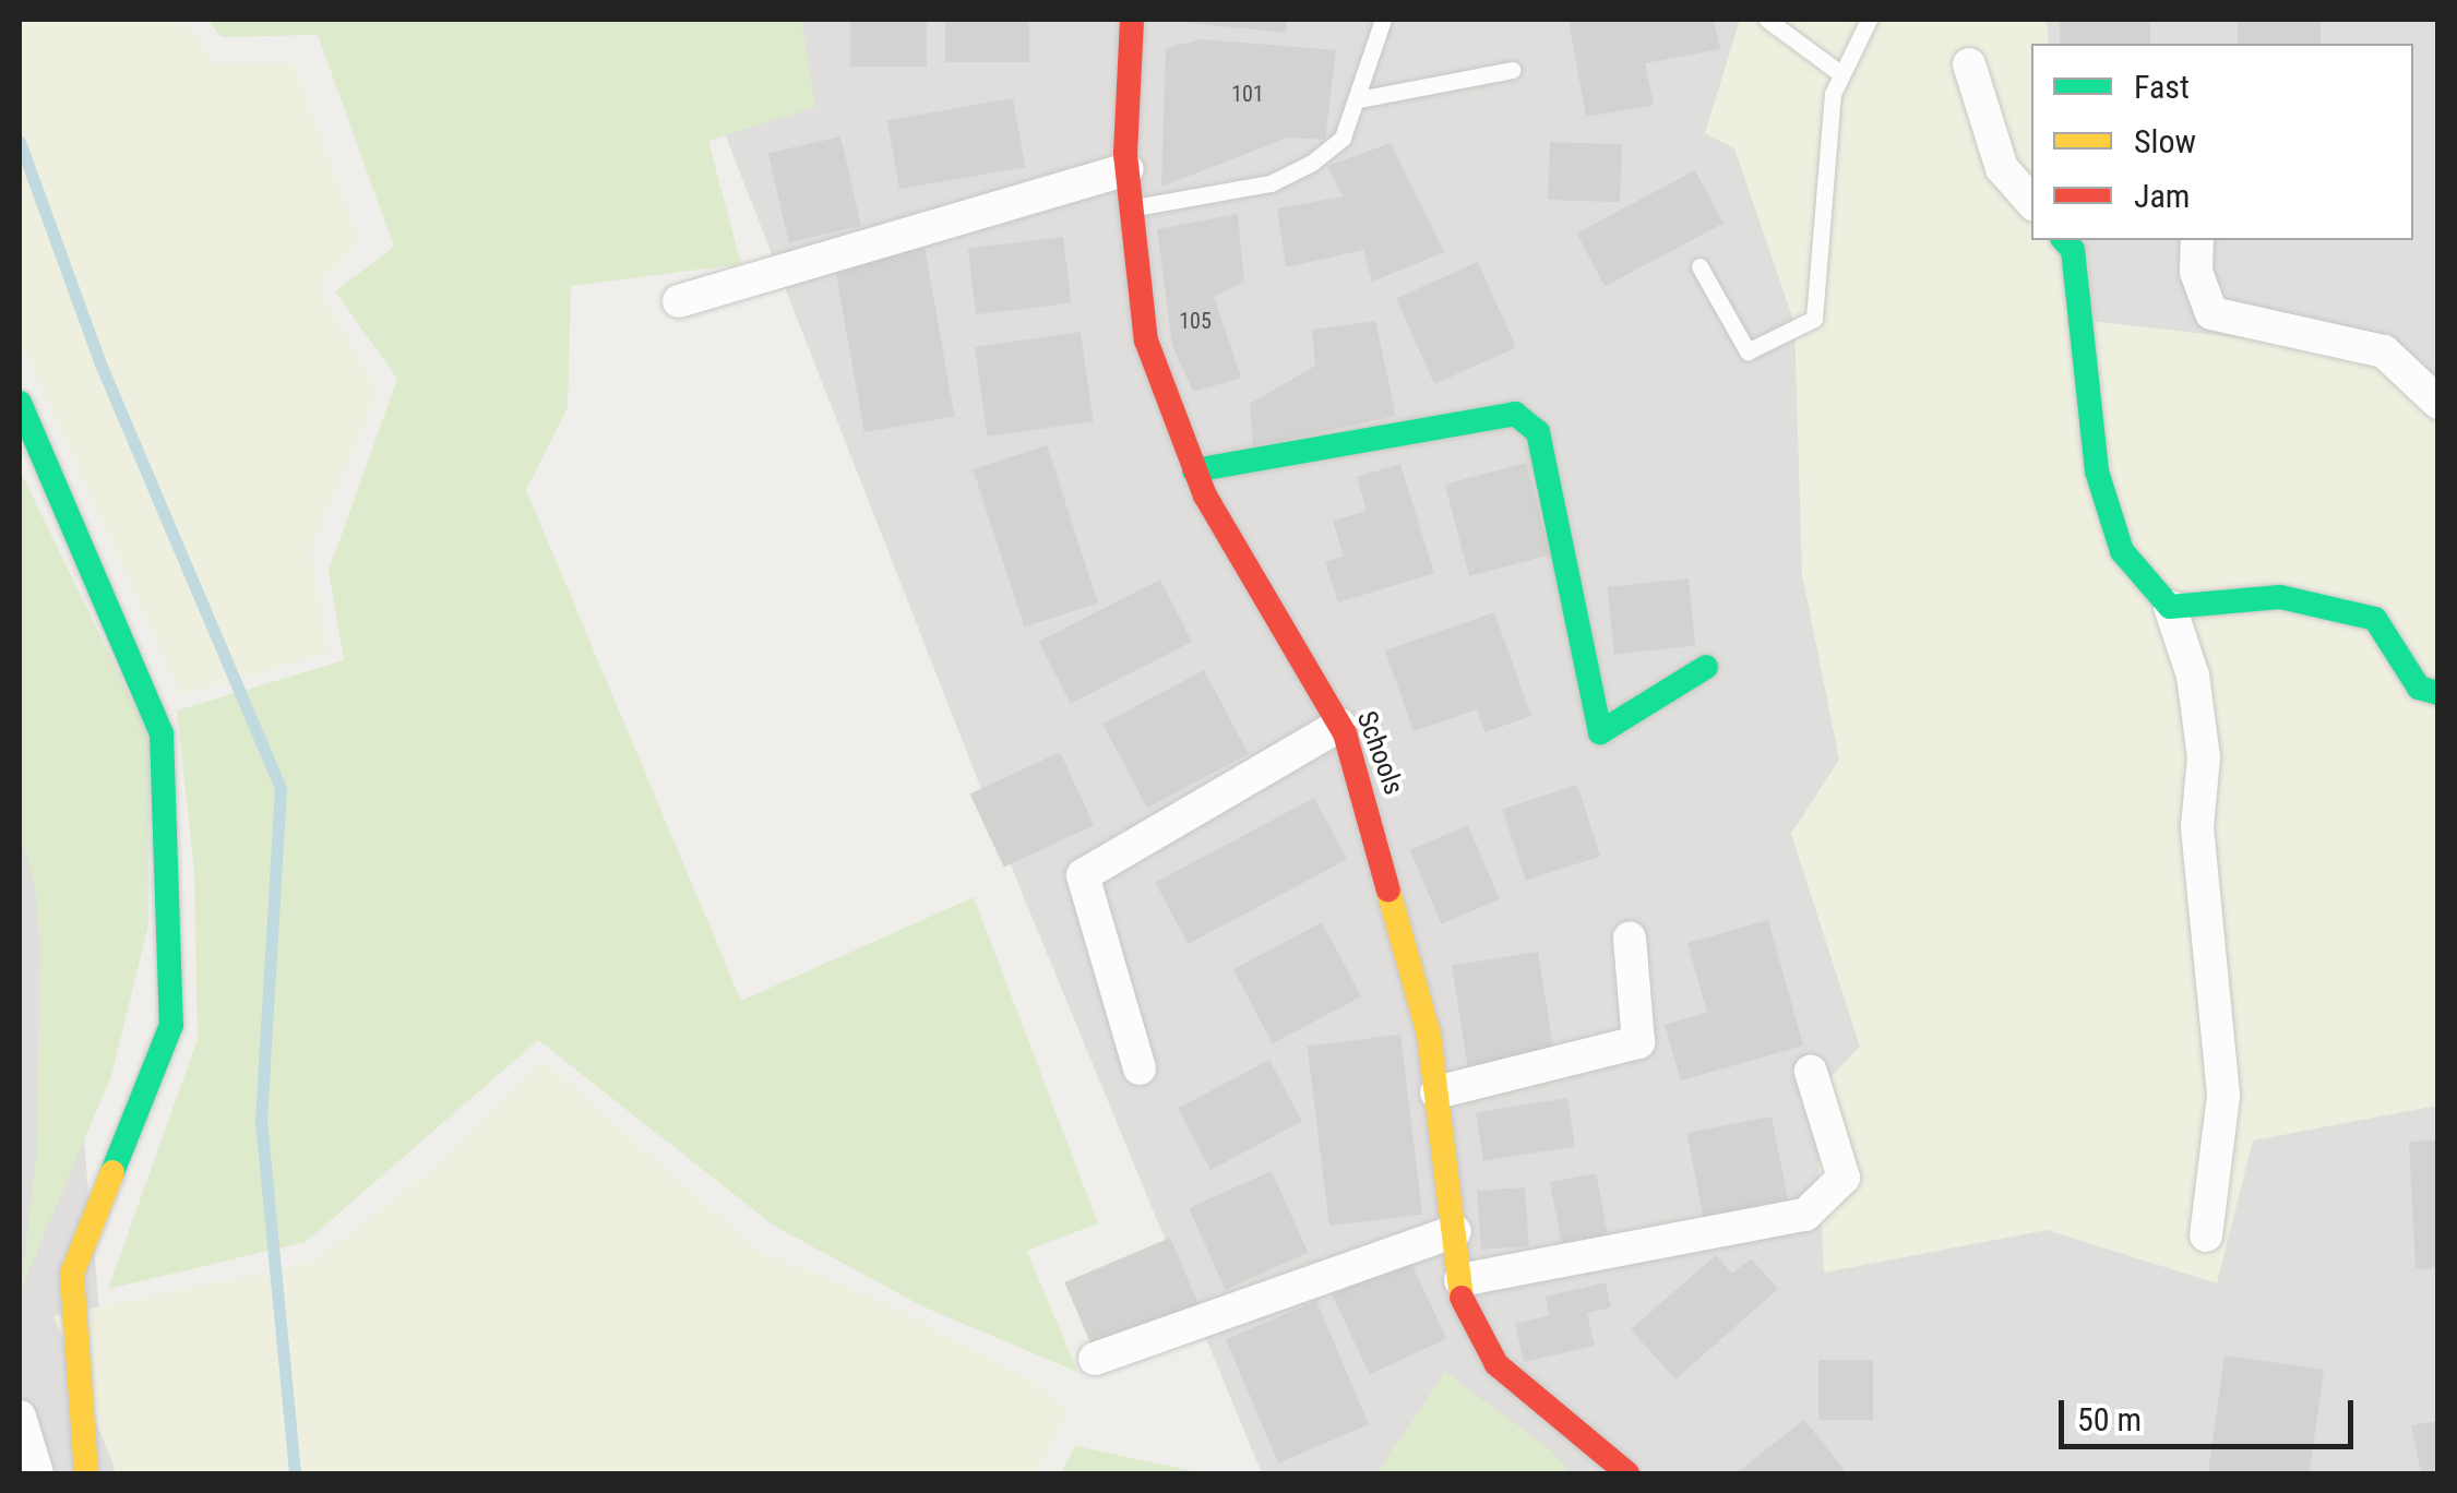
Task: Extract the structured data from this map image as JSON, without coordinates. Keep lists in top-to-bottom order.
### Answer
{
  "streets": {
    "street": ["Schools"]
  },
  "house_numbers": ["101", "105"],
  "legend": ["Fast", "Slow", "Jam"],
  "scale_bar": "50 m"
}
